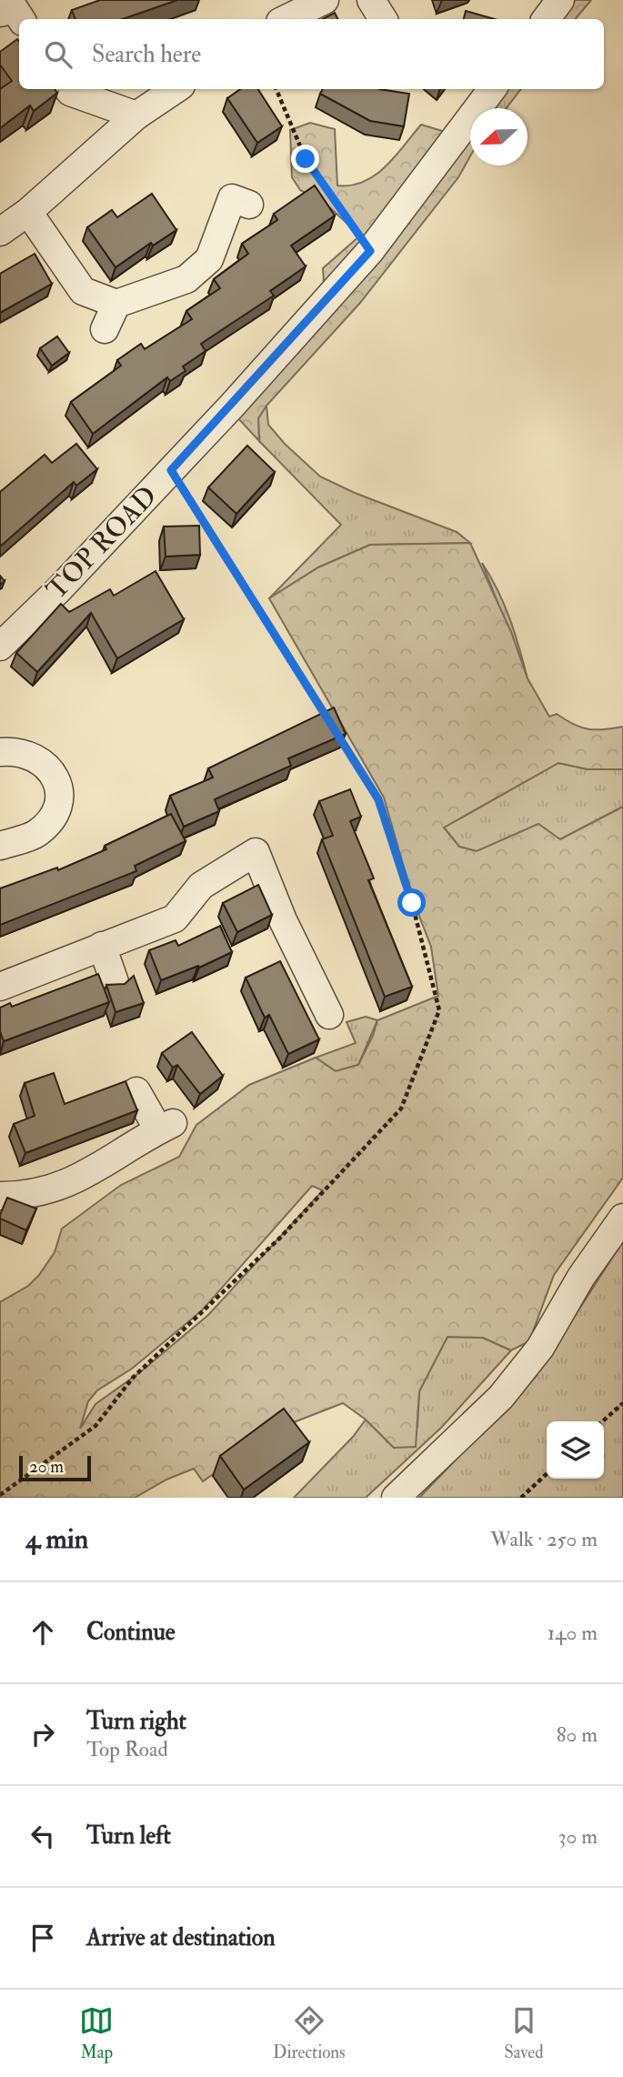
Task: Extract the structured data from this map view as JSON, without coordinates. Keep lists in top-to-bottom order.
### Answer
{
  "streets": {
    "street": ["TOP ROAD"]
  },
  "scale_bar": "20 m",
  "north": "left",
  "page": {
    "search": "Search here",
    "scale": "20 m",
    "heading": ["4 min", "Walk · 250 m"],
    "list": [
      ["Continue", "140 m"],
      ["Turn right", "Top Road", "80 m"],
      ["Turn left", "30 m"],
      "Arrive at destination"
    ],
    "nav": ["Map", "Directions", "Saved"]
  }
}
